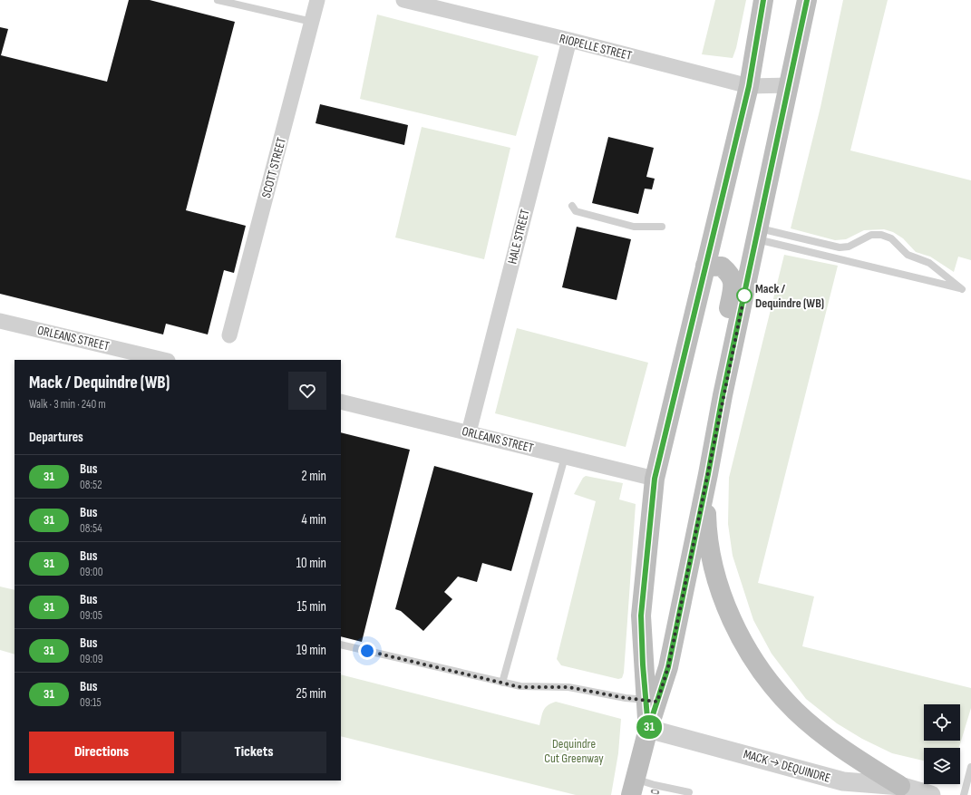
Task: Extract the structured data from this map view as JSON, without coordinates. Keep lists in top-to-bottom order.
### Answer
{
  "streets": {
    "street": [
      "RIOPELLE STREET",
      "SCOTT STREET",
      "HALE STREET",
      "ORLEANS STREET",
      "MACK → DEQUINDRE"
    ]
  },
  "crossings": [
    ["RIOPELLE STREET", "HALE STREET"],
    ["HALE STREET", "ORLEANS STREET"]
  ],
  "parks": ["Dequindre Cut Greenway"],
  "places": ["Mack / Dequindre (WB)"],
  "lines": ["bus line 31"],
  "page": {
    "on_map": "31",
    "heading": [
      ["Mack / Dequindre (WB)", "Walk · 3 min · 240 m"],
      "Departures"
    ],
    "list": [
      {
        "mark": "31",
        "name": "Bus",
        "note": "08:52",
        "value": "2 min"
      },
      {
        "mark": "31",
        "name": "Bus",
        "note": "08:54",
        "value": "4 min"
      },
      {
        "mark": "31",
        "name": "Bus",
        "note": "09:00",
        "value": "10 min"
      },
      {
        "mark": "31",
        "name": "Bus",
        "note": "09:05",
        "value": "15 min"
      },
      {
        "mark": "31",
        "name": "Bus",
        "note": "09:09",
        "value": "19 min"
      },
      {
        "mark": "31",
        "name": "Bus",
        "note": "09:15",
        "value": "25 min"
      }
    ],
    "buttons": ["Directions", "Tickets"]
  }
}
